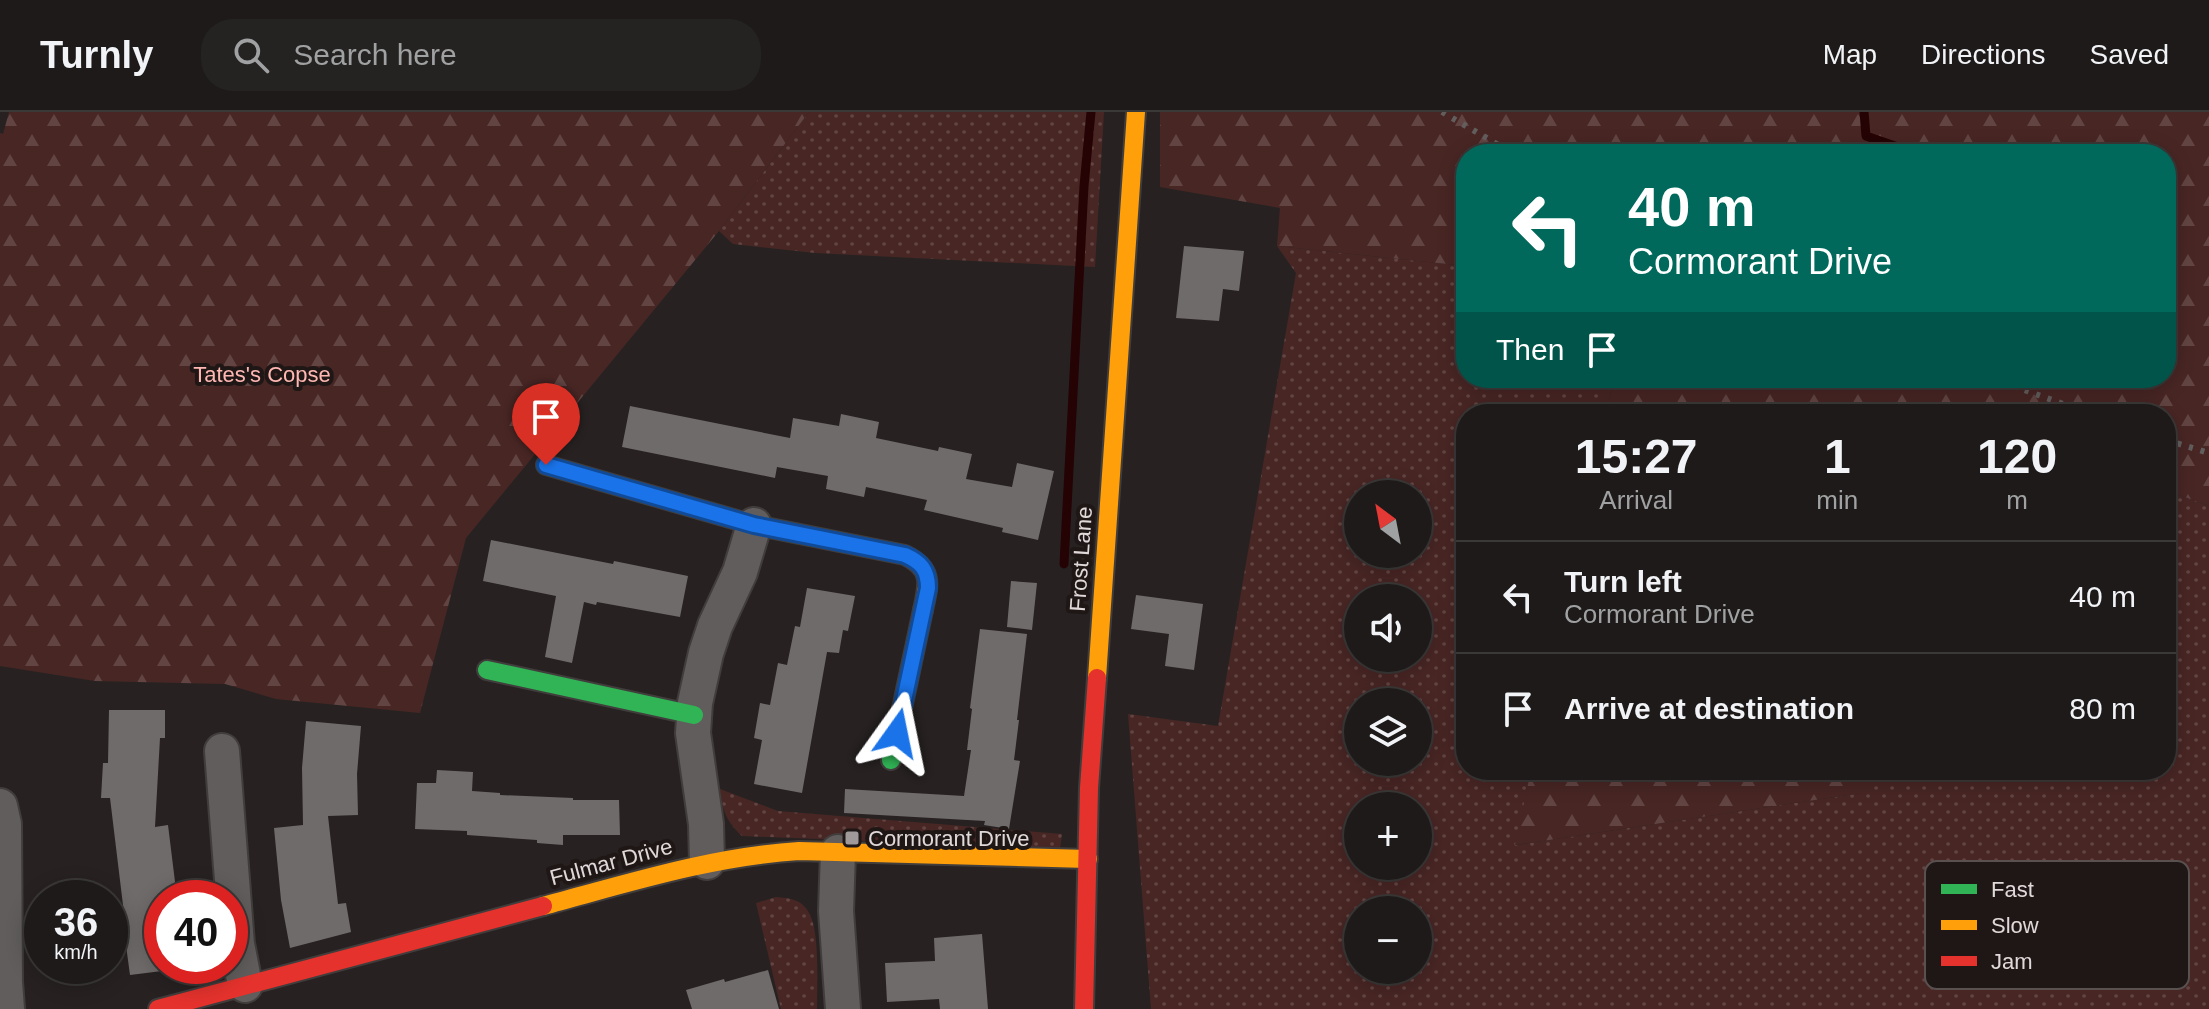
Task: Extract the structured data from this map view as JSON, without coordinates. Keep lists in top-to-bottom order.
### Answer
{
  "streets": {
    "street": ["Frost Lane", "Fulmar Drive"]
  },
  "crossings": [
    ["Frost Lane", "Fulmar Drive"]
  ],
  "parks": ["Tates's Copse"],
  "places": {
    "transit": ["Cormorant Drive"]
  },
  "legend": ["Fast", "Slow", "Jam"],
  "north": "top left",
  "page": {
    "header": "Turnly",
    "search": "Search here",
    "nav": ["Map", "Directions", "Saved"],
    "turn": ["40 m", "Cormorant Drive"],
    "then": "Then",
    "eta": [
      "15:27",
      "Arrival",
      "1",
      "min",
      "120",
      "m"
    ],
    "map_buttons": ["+", "−"],
    "list": [
      {
        "name": "Turn left",
        "note": "Cormorant Drive",
        "value": "40 m"
      },
      {
        "name": "Arrive at destination",
        "value": "80 m"
      }
    ],
    "speed": "36 km/h",
    "limit": "40"
  }
}
